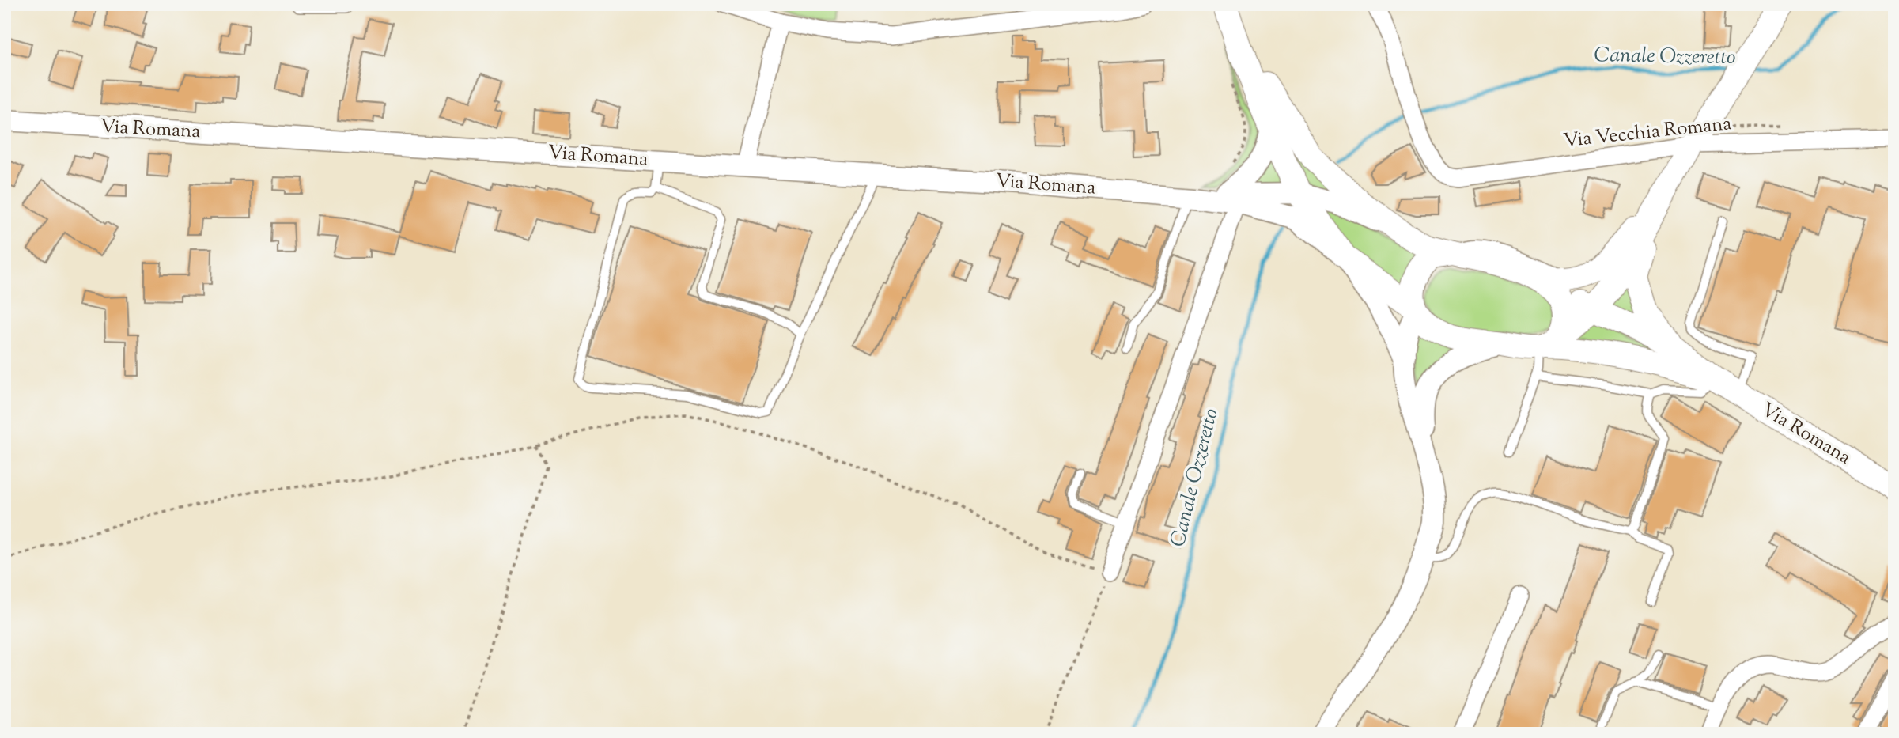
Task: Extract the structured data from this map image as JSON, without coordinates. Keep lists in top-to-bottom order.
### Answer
{
  "streets": {
    "main road": ["Via Romana"],
    "street": ["Via Vecchia Romana"]
  },
  "water": ["Canale Ozzeretto"]
}
